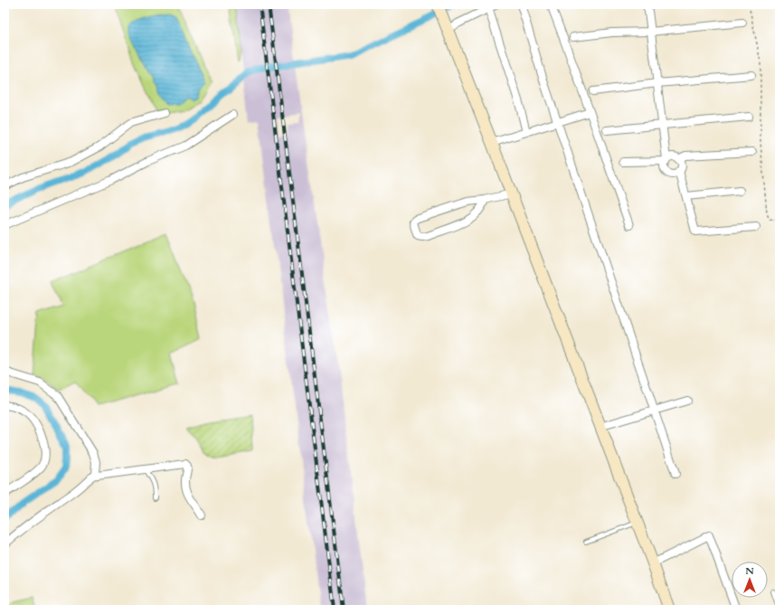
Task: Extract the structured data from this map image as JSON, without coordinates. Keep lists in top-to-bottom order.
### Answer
{
  "north": "top"
}
